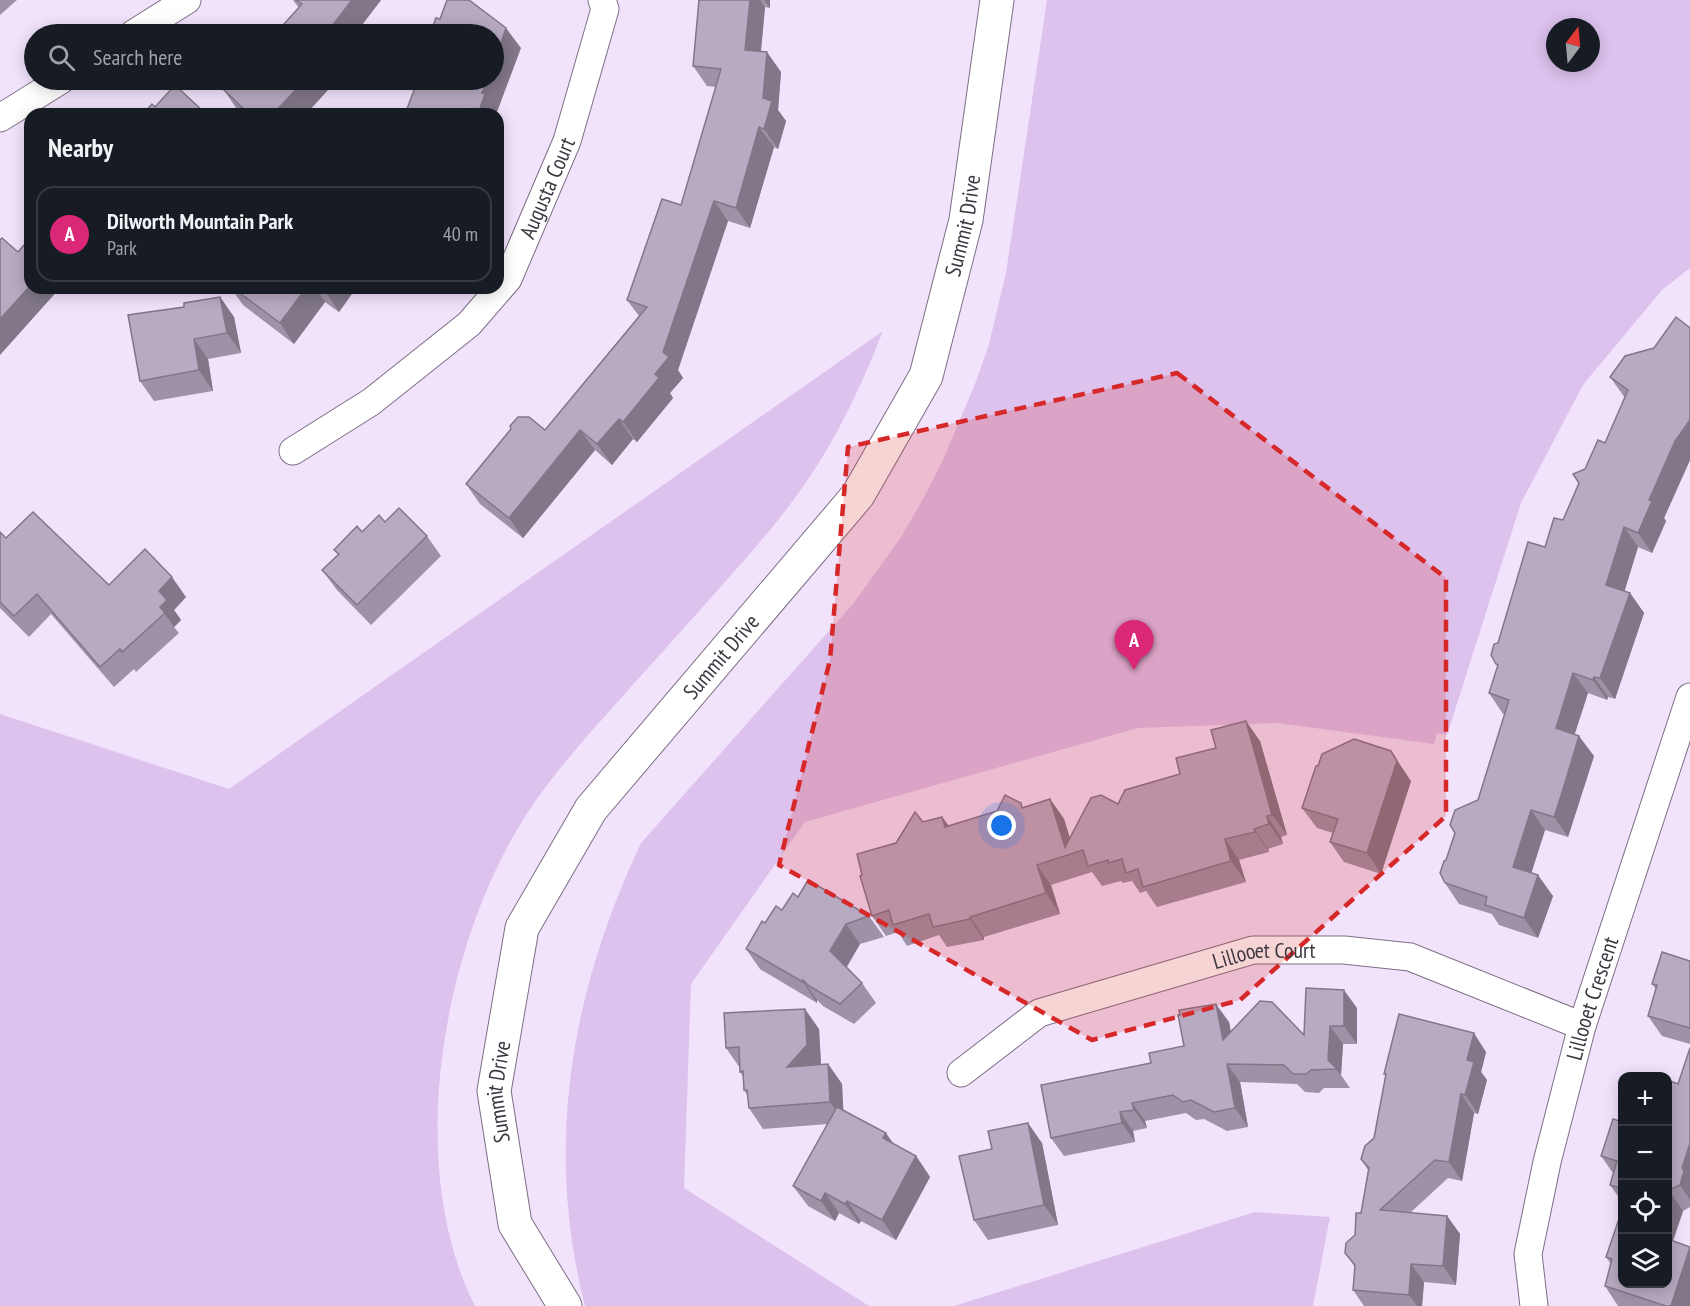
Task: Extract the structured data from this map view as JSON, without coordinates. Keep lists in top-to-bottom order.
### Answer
{
  "streets": {
    "street": [
      "Augusta Court",
      "Summit Drive",
      "Lillooet Court",
      "Lillooet Crescent"
    ]
  },
  "crossings": [
    ["Lillooet Court", "Lillooet Crescent"]
  ],
  "north": "top",
  "page": {
    "search": "Search here",
    "heading": "Nearby",
    "list": [
      {
        "mark": "A",
        "name": "Dilworth Mountain Park",
        "note": "Park",
        "value": "40 m"
      }
    ],
    "pins": "A",
    "map_buttons": ["+", "−"]
  }
}
